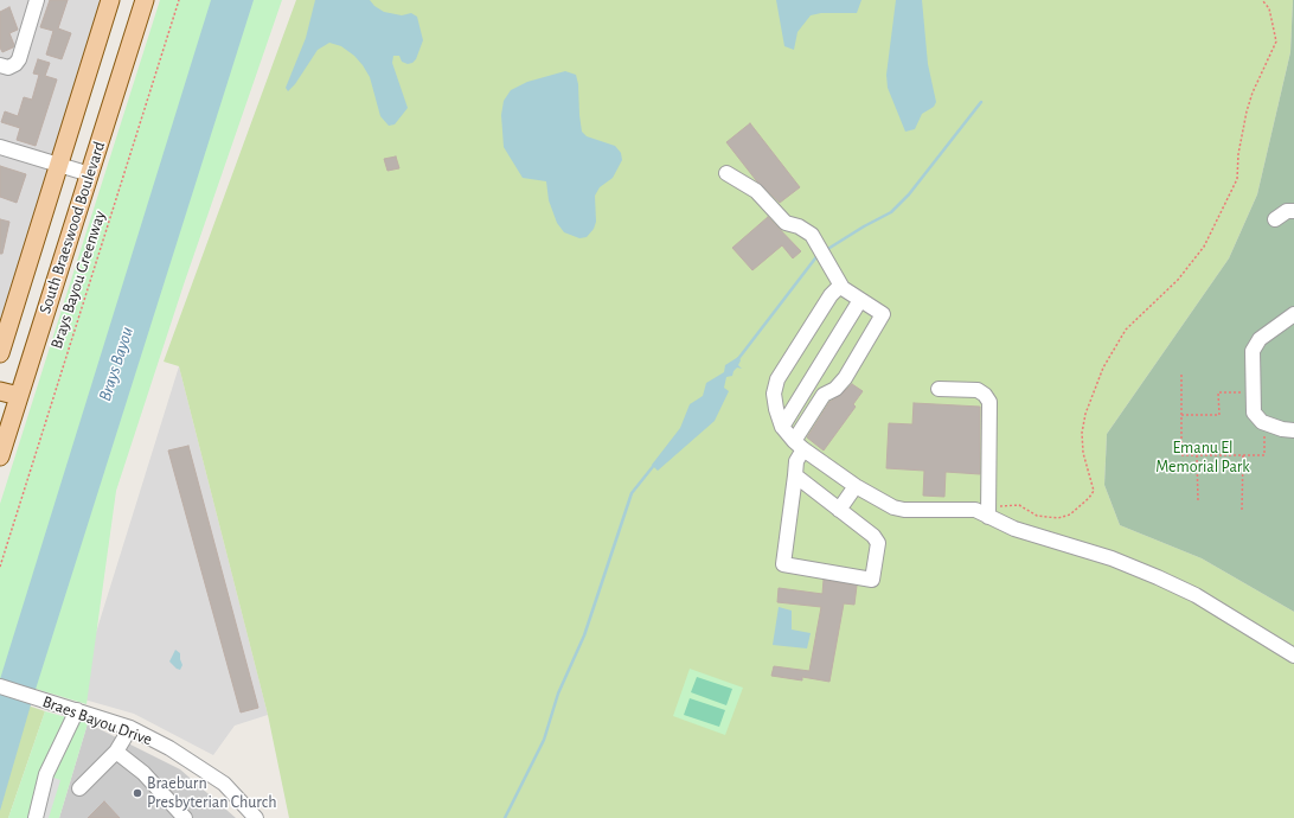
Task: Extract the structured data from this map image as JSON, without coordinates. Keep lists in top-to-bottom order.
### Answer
{
  "streets": {
    "main road": ["South Braeswood Boulevard"],
    "street": ["Braes Bayou Drive"],
    "path": ["Brays Bayou Greenway"]
  },
  "water": ["Brays Bayou"],
  "parks": ["Emanu El Memorial Park"],
  "places": ["Braeburn Presbyterian Church"]
}
